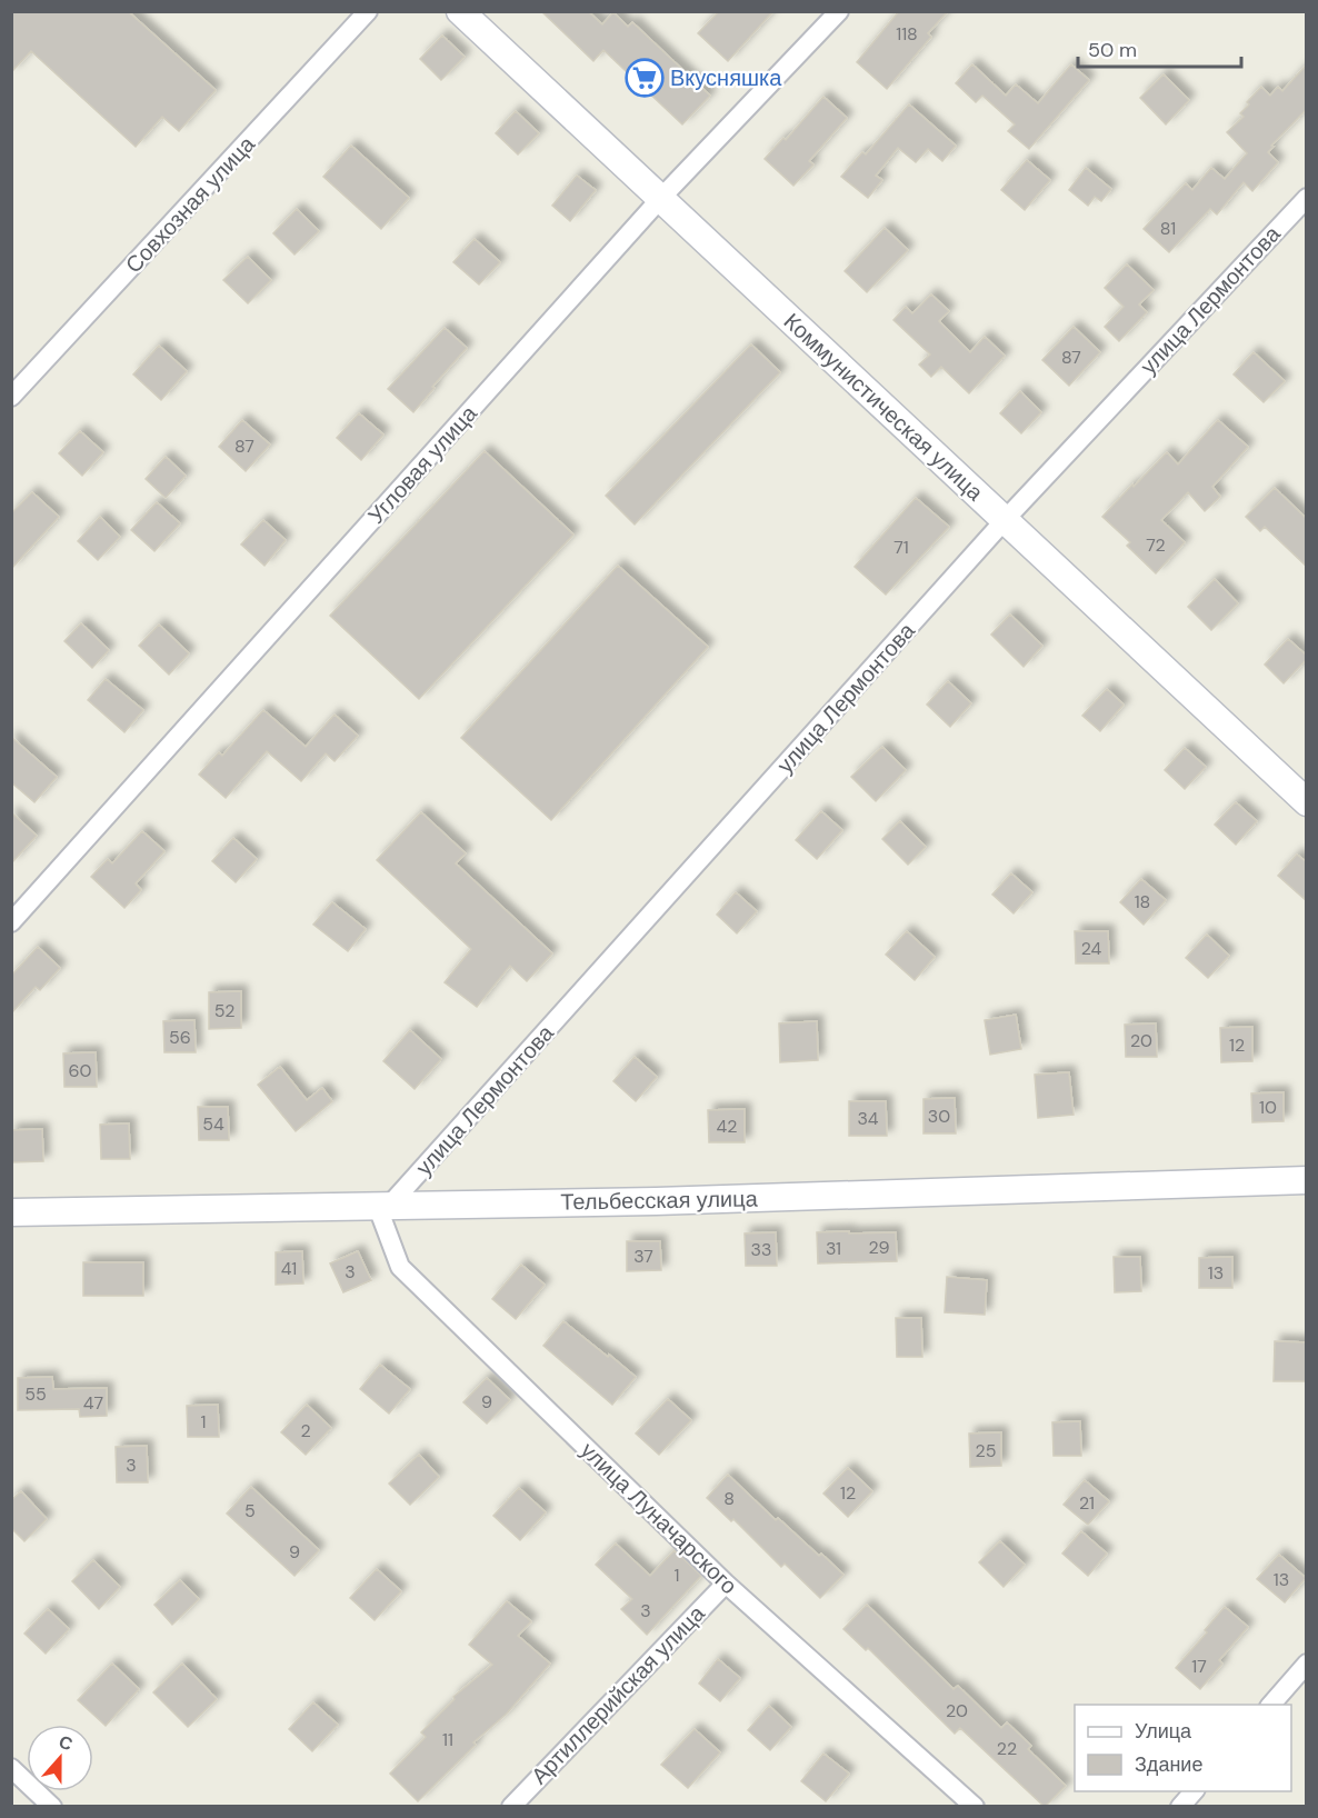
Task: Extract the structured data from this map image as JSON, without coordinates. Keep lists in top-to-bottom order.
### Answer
{
  "streets": {
    "street": [
      "Совхозная улица",
      "улица Лермонтова",
      "Коммунистическая улица",
      "Угловая улица",
      "Тельбесская улица",
      "улица Луначарского",
      "Артиллерийская улица"
    ]
  },
  "crossings": [
    ["улица Лермонтова", "Коммунистическая улица"],
    ["улица Лермонтова", "Тельбесская улица"],
    ["улица Лермонтова", "улица Луначарского"],
    ["Коммунистическая улица", "Угловая улица"],
    ["Тельбесская улица", "улица Луначарского"],
    ["улица Луначарского", "Артиллерийская улица"]
  ],
  "places": {
    "supermarket": ["Вкусняшка"]
  },
  "house_numbers": [
    "118",
    "81",
    "87",
    "87",
    "72",
    "71",
    "18",
    "24",
    "52",
    "56",
    "20",
    "12",
    "60",
    "10",
    "30",
    "34",
    "54",
    "42",
    "29",
    "31",
    "33",
    "37",
    "41",
    "3",
    "13",
    "55",
    "9",
    "47",
    "1",
    "2",
    "25",
    "3",
    "12",
    "8",
    "21",
    "5",
    "9",
    "1",
    "13",
    "3",
    "17",
    "20",
    "11",
    "22"
  ],
  "legend": ["Улица", "Здание"],
  "scale_bar": "50 m",
  "north": "top"
}
